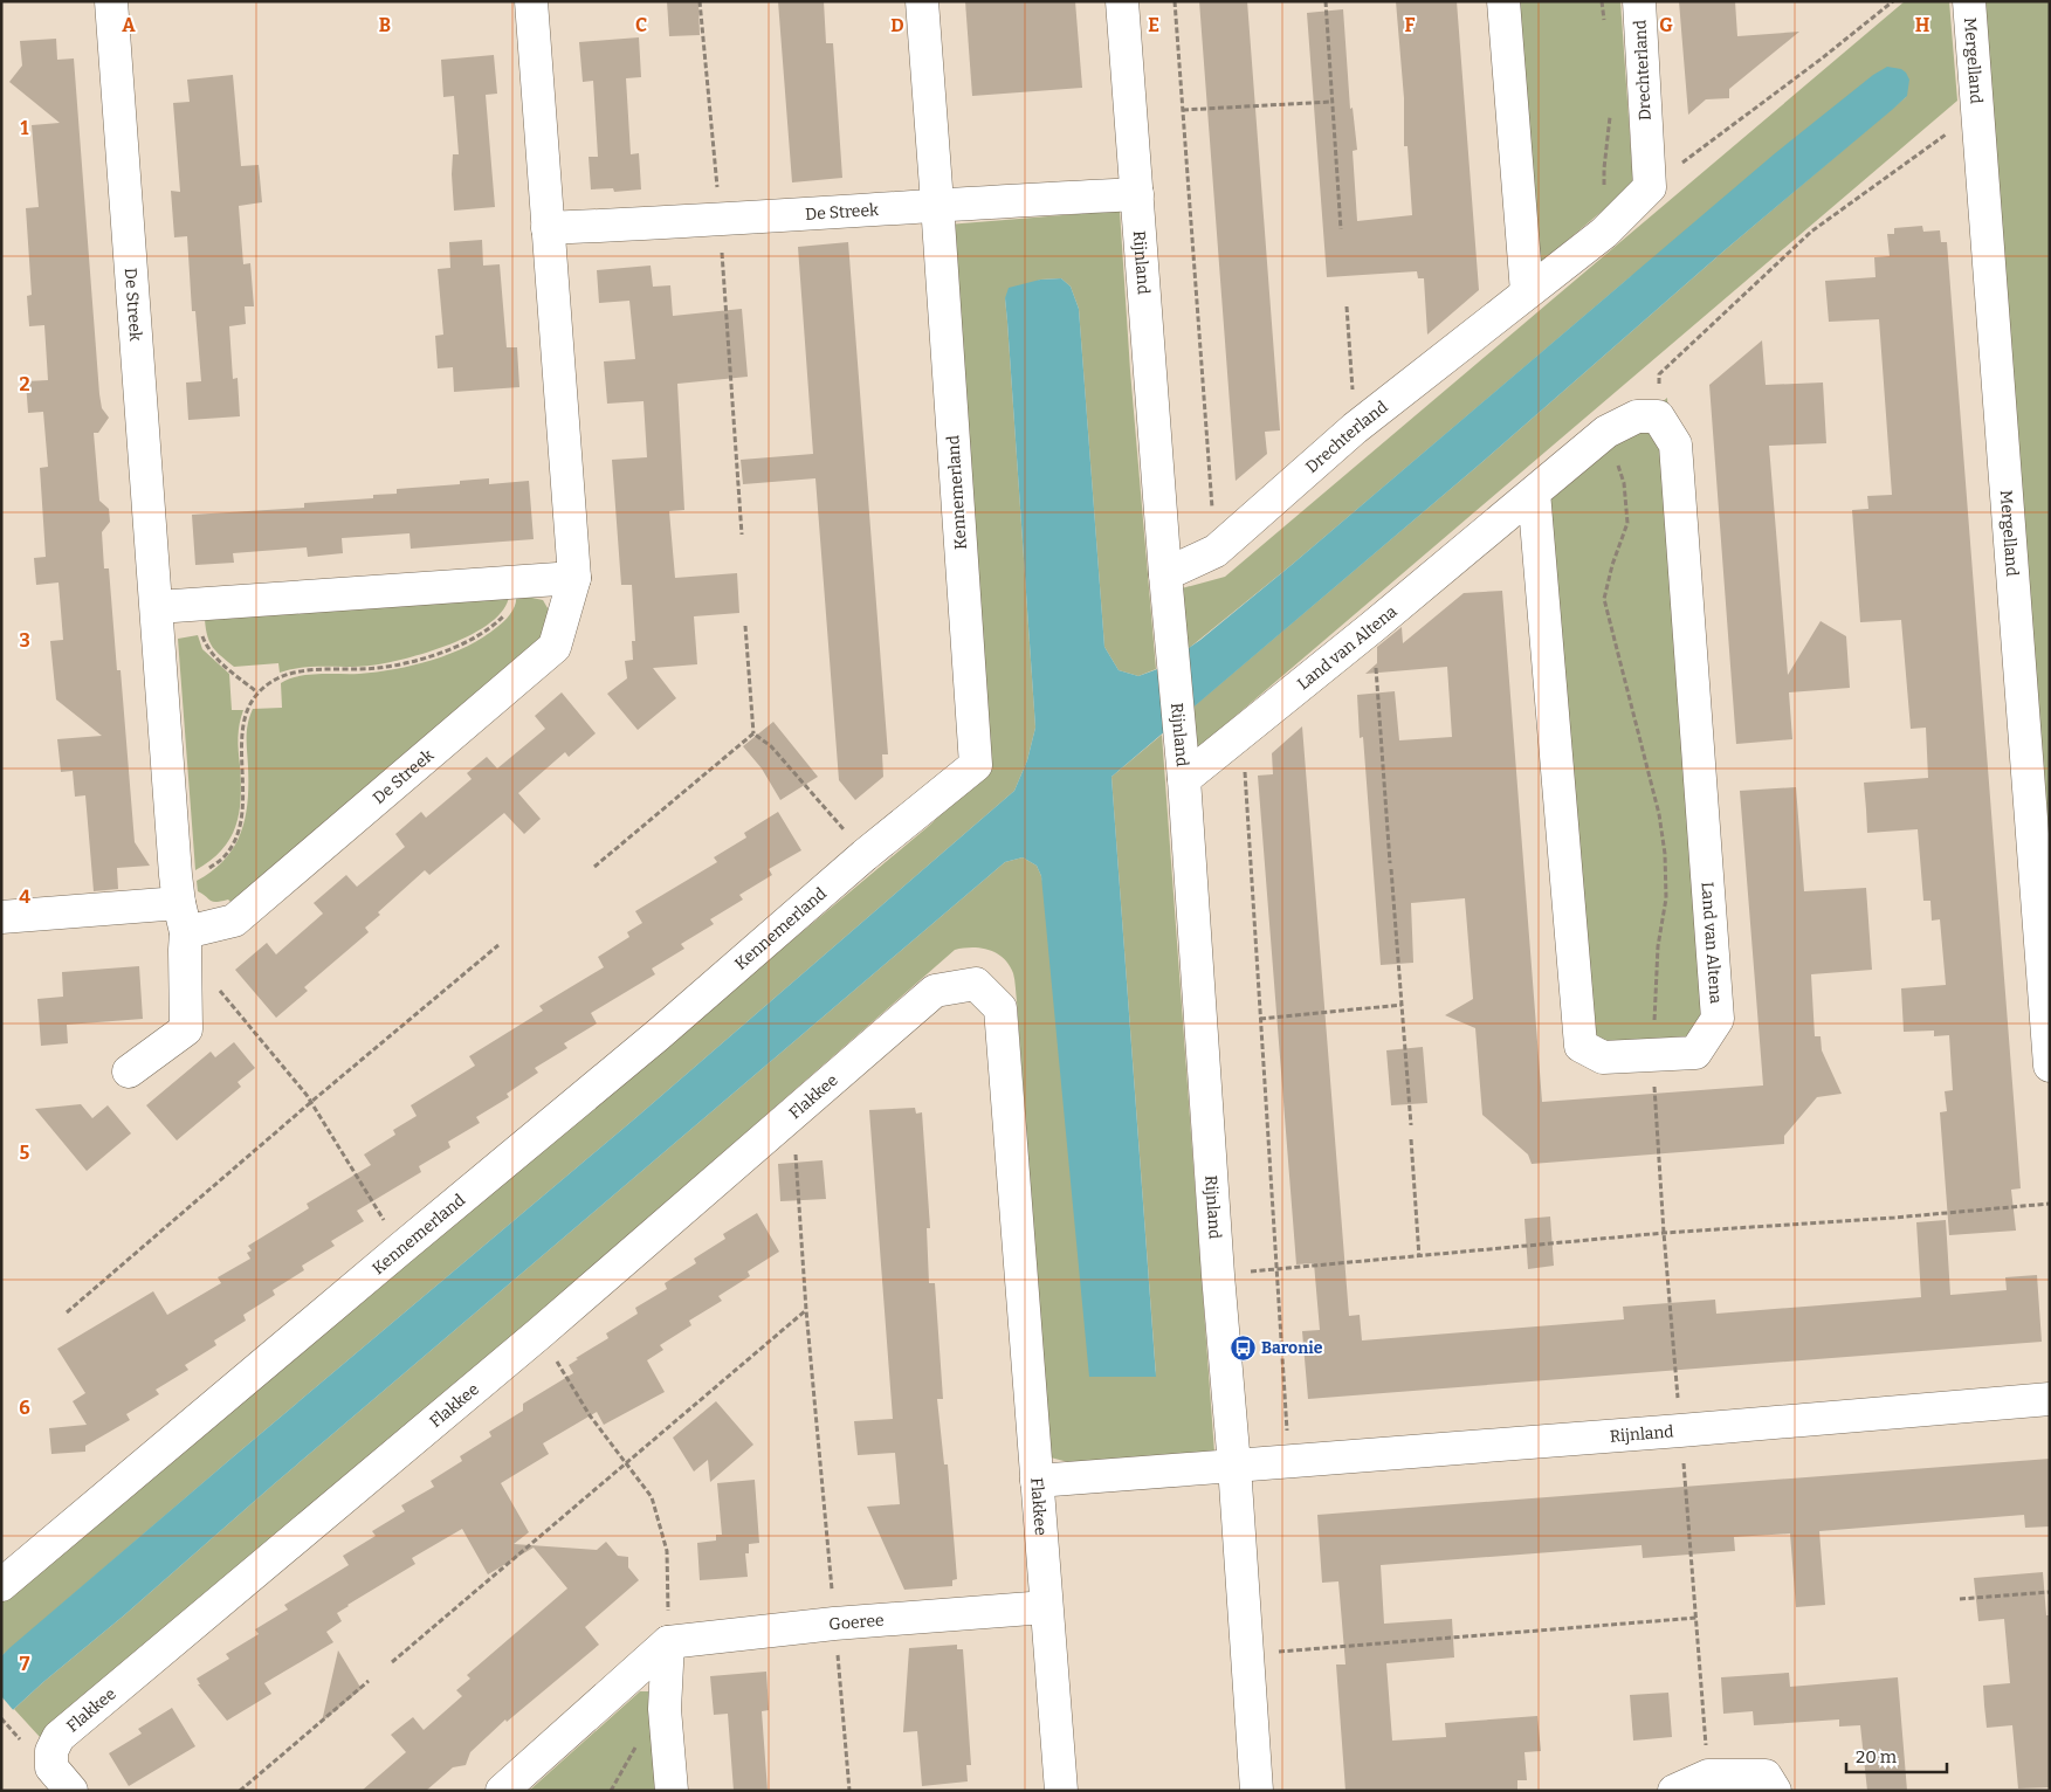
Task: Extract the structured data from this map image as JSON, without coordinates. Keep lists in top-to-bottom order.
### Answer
{
  "streets": {
    "street": [
      "Mergelland",
      "Drechterland",
      "De Streek",
      "Rijnland",
      "Kennemerland",
      "Land van Altena",
      "Flakkee",
      "Goeree"
    ]
  },
  "crossings": [
    ["Drechterland", "Rijnland"],
    ["De Streek", "Rijnland"],
    ["De Streek", "Kennemerland"],
    ["Rijnland", "Land van Altena"],
    ["Rijnland", "Flakkee"],
    ["Flakkee", "Goeree"]
  ],
  "places": {
    "bus stop": ["Baronie"]
  },
  "scale_bar": "20 m",
  "grid": {
    "columns": [
      "A",
      "B",
      "C",
      "D",
      "E",
      "F",
      "G",
      "H"
    ],
    "rows": [
      "1",
      "2",
      "3",
      "4",
      "5",
      "6",
      "7"
    ]
  }
}
